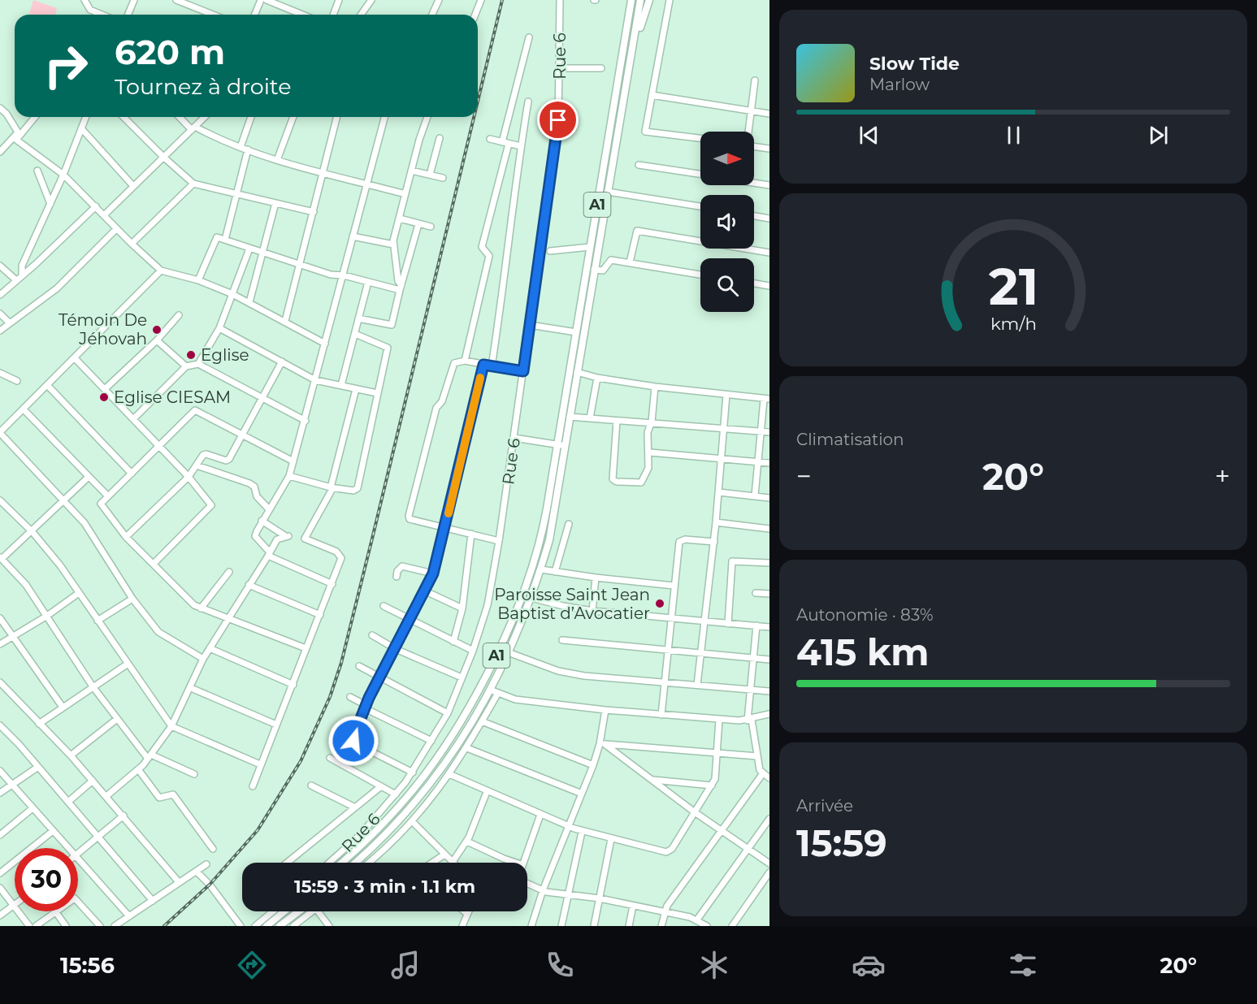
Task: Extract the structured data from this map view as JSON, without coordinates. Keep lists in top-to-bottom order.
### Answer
{
  "streets": {
    "main road": ["A1"],
    "street": ["Rue 6"]
  },
  "places": [
    "Témoin De Jéhovah",
    "Eglise",
    "Eglise CIESAM",
    "Paroisse Saint Jean Baptist d’Avocatier"
  ],
  "north": "right",
  "page": {
    "turn": ["620 m", "Tournez à droite"],
    "song": ["Slow Tide", "Marlow"],
    "tile": [
      "Climatisation",
      ["Autonomie · 83%", "415 km"],
      ["Arrivée", "15:59"]
    ],
    "heat": ["−", "20°", "+"],
    "limit": "30",
    "trip": "15:59 · 3 min · 1.1 km",
    "tabs": ["15:56", "20°"],
    "gauge": ["21", "km/h"]
  }
}
